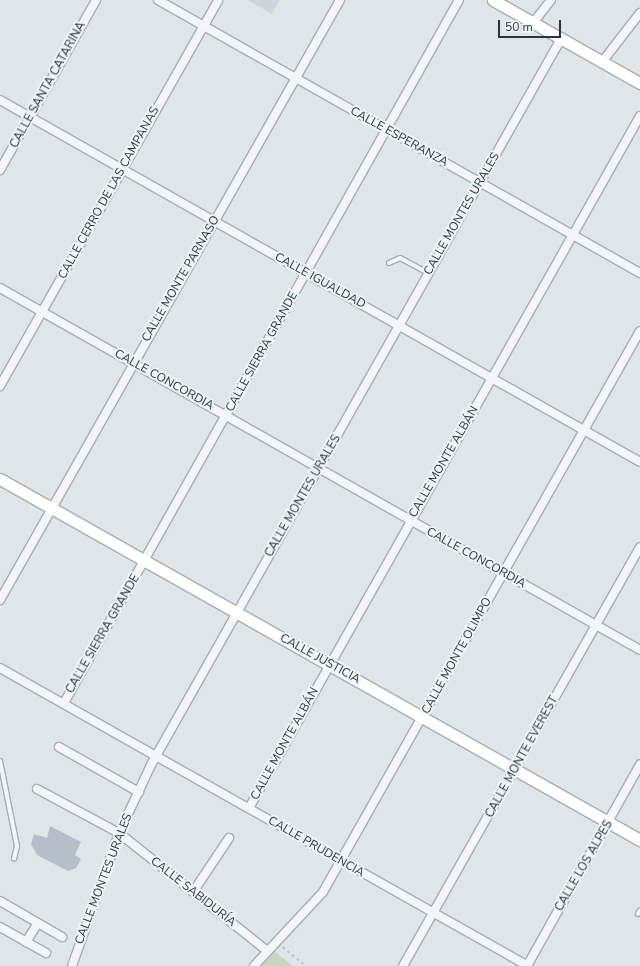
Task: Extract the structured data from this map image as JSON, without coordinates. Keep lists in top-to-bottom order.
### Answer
{
  "streets": {
    "street": [
      "CALLE SANTA CATARINA",
      "CALLE ESPERANZA",
      "CALLE CERRO DE LAS CAMPANAS",
      "CALLE MONTES URALES",
      "CALLE MONTE PARNASO",
      "CALLE IGUALDAD",
      "CALLE SIERRA GRANDE",
      "CALLE CONCORDIA",
      "CALLE MONTE ALBÁN",
      "CALLE MONTE OLIMPO",
      "CALLE JUSTICIA",
      "CALLE MONTE EVEREST",
      "CALLE PRUDENCIA",
      "CALLE LOS ALPES",
      "CALLE SABIDURÍA"
    ]
  },
  "crossings": [
    ["CALLE SANTA CATARINA", "CALLE IGUALDAD"],
    ["CALLE ESPERANZA", "CALLE CERRO DE LAS CAMPANAS"],
    ["CALLE ESPERANZA", "CALLE MONTES URALES"],
    ["CALLE ESPERANZA", "CALLE MONTE PARNASO"],
    ["CALLE ESPERANZA", "CALLE SIERRA GRANDE"],
    ["CALLE ESPERANZA", "CALLE MONTE ALBÁN"],
    ["CALLE CERRO DE LAS CAMPANAS", "CALLE IGUALDAD"],
    ["CALLE CERRO DE LAS CAMPANAS", "CALLE CONCORDIA"],
    ["CALLE MONTES URALES", "CALLE IGUALDAD"],
    ["CALLE MONTES URALES", "CALLE CONCORDIA"],
    ["CALLE MONTES URALES", "CALLE JUSTICIA"],
    ["CALLE MONTES URALES", "CALLE PRUDENCIA"],
    ["CALLE MONTES URALES", "CALLE SABIDURÍA"],
    ["CALLE MONTE PARNASO", "CALLE IGUALDAD"],
    ["CALLE MONTE PARNASO", "CALLE CONCORDIA"],
    ["CALLE MONTE PARNASO", "CALLE JUSTICIA"],
    ["CALLE IGUALDAD", "CALLE SIERRA GRANDE"],
    ["CALLE IGUALDAD", "CALLE MONTE ALBÁN"],
    ["CALLE IGUALDAD", "CALLE MONTE OLIMPO"],
    ["CALLE SIERRA GRANDE", "CALLE CONCORDIA"],
    ["CALLE SIERRA GRANDE", "CALLE JUSTICIA"],
    ["CALLE SIERRA GRANDE", "CALLE PRUDENCIA"],
    ["CALLE CONCORDIA", "CALLE MONTE ALBÁN"],
    ["CALLE CONCORDIA", "CALLE MONTE OLIMPO"],
    ["CALLE CONCORDIA", "CALLE MONTE EVEREST"],
    ["CALLE MONTE ALBÁN", "CALLE JUSTICIA"],
    ["CALLE MONTE ALBÁN", "CALLE PRUDENCIA"],
    ["CALLE MONTE OLIMPO", "CALLE JUSTICIA"],
    ["CALLE MONTE OLIMPO", "CALLE PRUDENCIA"],
    ["CALLE MONTE OLIMPO", "CALLE SABIDURÍA"],
    ["CALLE JUSTICIA", "CALLE MONTE EVEREST"],
    ["CALLE JUSTICIA", "CALLE LOS ALPES"],
    ["CALLE MONTE EVEREST", "CALLE PRUDENCIA"],
    ["CALLE PRUDENCIA", "CALLE LOS ALPES"]
  ],
  "scale_bar": "50 m"
}
